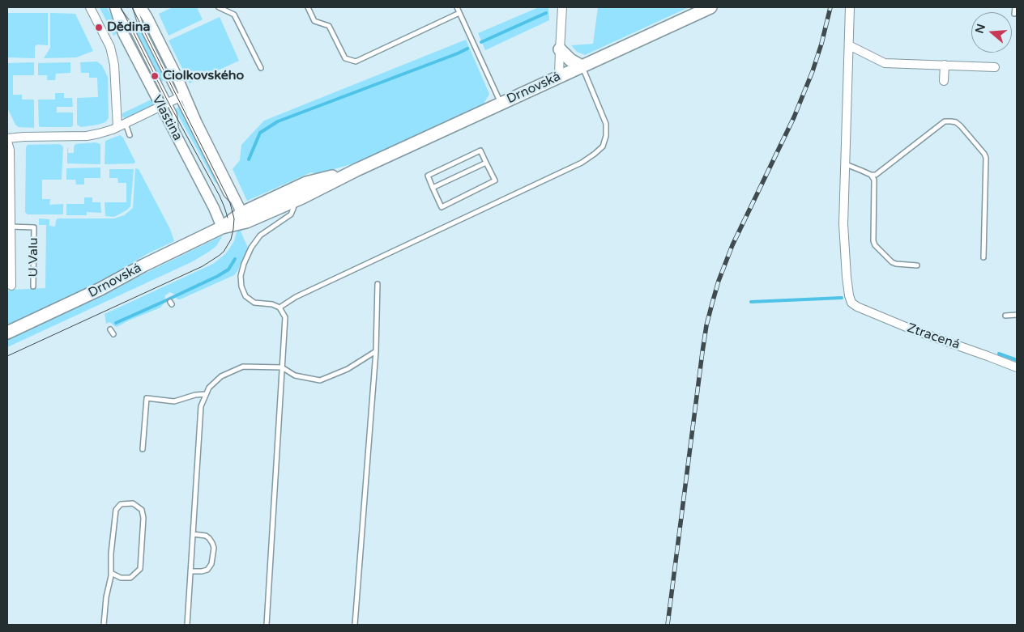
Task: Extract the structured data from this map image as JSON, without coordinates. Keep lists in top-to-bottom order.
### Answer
{
  "streets": {
    "main road": ["Drnovská"],
    "street": ["Vlastina", "U Valu", "Ztracená"]
  },
  "crossings": [
    ["Drnovská", "Vlastina"]
  ],
  "places": ["Dědina", "Ciolkovského"],
  "north": "left"
}
